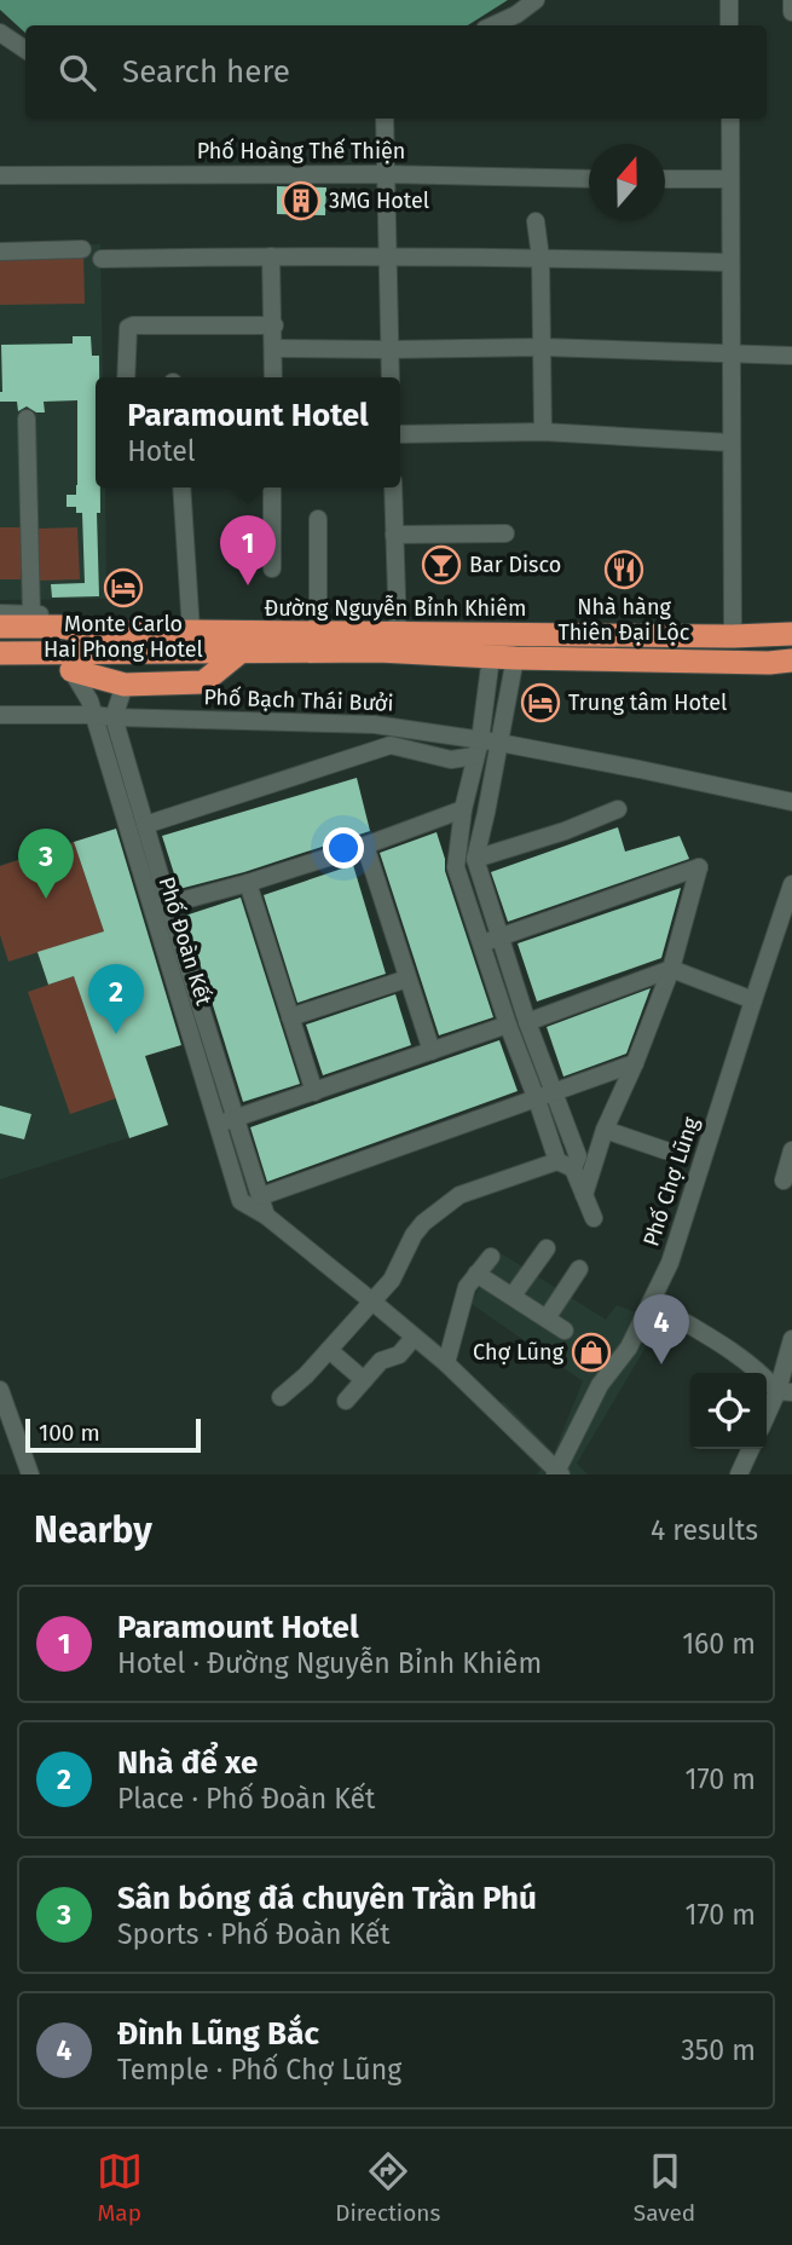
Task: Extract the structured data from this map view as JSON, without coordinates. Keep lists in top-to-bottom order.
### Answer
{
  "streets": {
    "highway": ["Đường Nguyễn Bỉnh Khiêm"],
    "street": [
      "Phố Hoàng Thế Thiện",
      "Phố Bạch Thái Bưởi",
      "Phố Đoàn Kết",
      "Phố Chợ Lũng"
    ]
  },
  "crossings": [
    ["Đường Nguyễn Bỉnh Khiêm", "Phố Đoàn Kết"],
    ["Phố Bạch Thái Bưởi", "Phố Đoàn Kết"],
    ["Phố Đoàn Kết", "Phố Chợ Lũng"]
  ],
  "places": {
    "building": ["3MG Hotel"],
    "bar": ["Bar Disco"],
    "restaurant": ["Nhà hàng Thiên Đại Lộc"],
    "hotel": ["Monte Carlo Hai Phong Hotel", "Trung tâm Hotel"],
    "shop": ["Chợ Lũng"]
  },
  "scale_bar": "100 m",
  "north": "top",
  "page": {
    "search": "Search here",
    "popup": ["Paramount Hotel", "Hotel"],
    "pins": [
      "1",
      "3",
      "2",
      "4"
    ],
    "scale": "100 m",
    "heading": ["Nearby", "4 results"],
    "list": [
      {
        "mark": "1",
        "name": "Paramount Hotel",
        "note": "Hotel · Đường Nguyễn Bỉnh Khiêm",
        "value": "160 m"
      },
      {
        "mark": "2",
        "name": "Nhà để xe",
        "note": "Place · Phố Đoàn Kết",
        "value": "170 m"
      },
      {
        "mark": "3",
        "name": "Sân bóng đá chuyên Trần Phú",
        "note": "Sports · Phố Đoàn Kết",
        "value": "170 m"
      },
      {
        "mark": "4",
        "name": "Đình Lũng Bắc",
        "note": "Temple · Phố Chợ Lũng",
        "value": "350 m"
      }
    ],
    "nav": ["Map", "Directions", "Saved"]
  }
}
